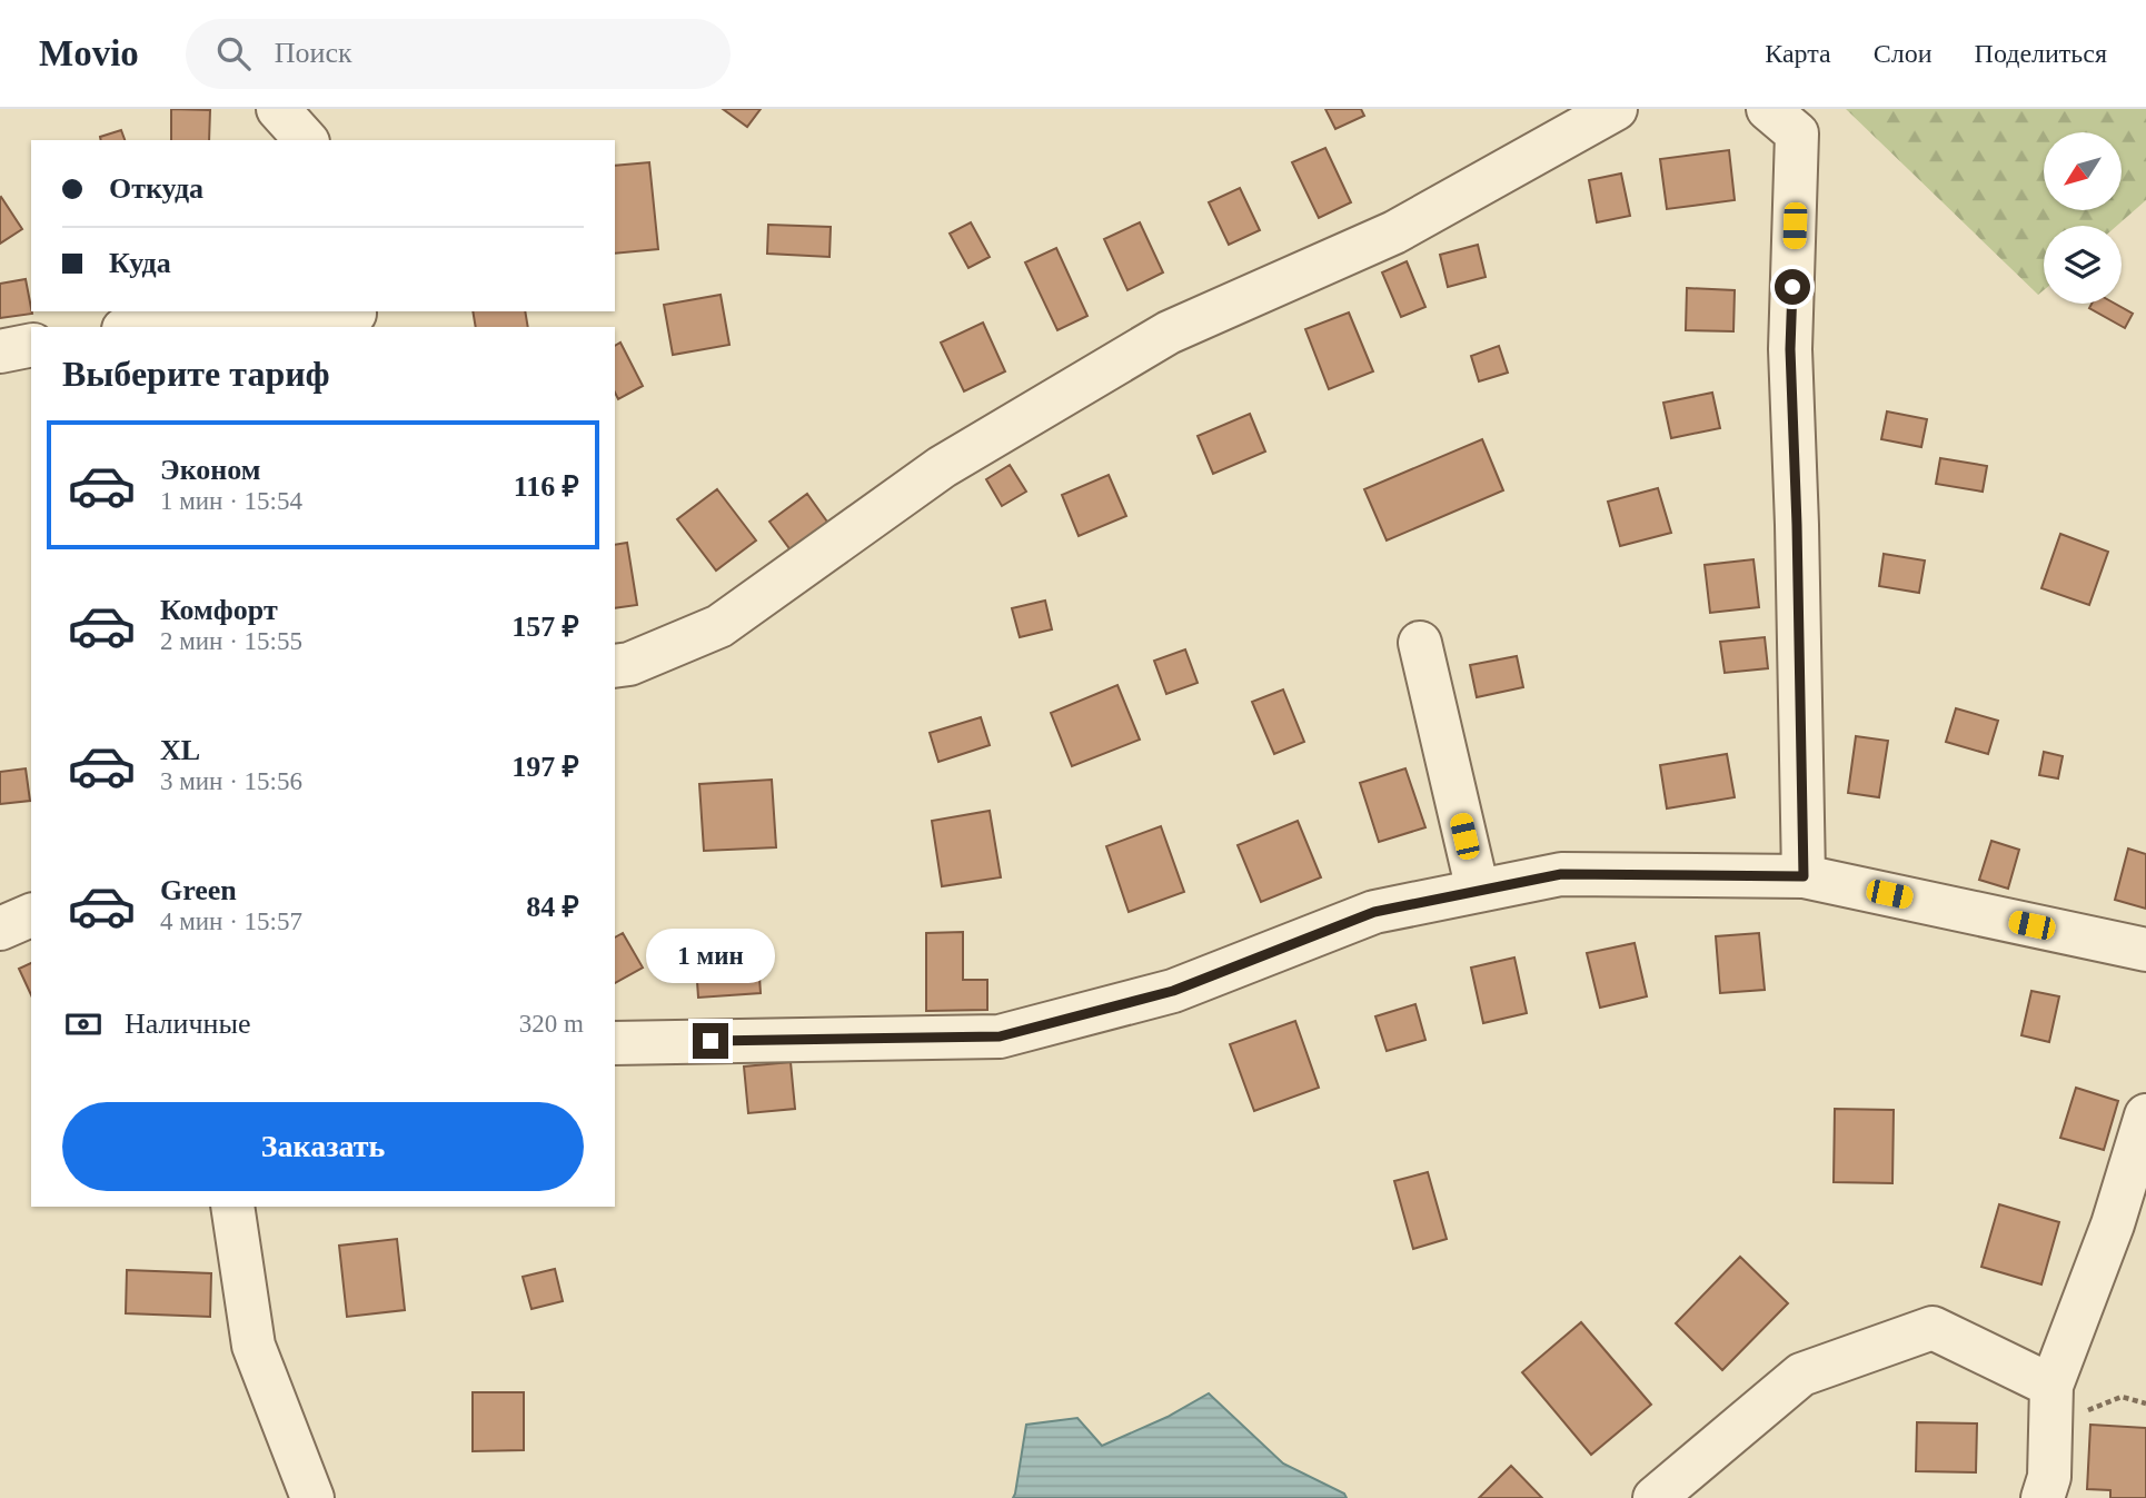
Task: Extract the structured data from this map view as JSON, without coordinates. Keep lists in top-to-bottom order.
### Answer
{
  "north": "bottom left",
  "page": {
    "header": "Movio",
    "search": "Поиск",
    "nav": ["Карта", "Слои", "Поделиться"],
    "banner": ["Откуда", "Куда"],
    "heading": "Выберите тариф",
    "list": [
      {
        "name": "Эконом",
        "note": "1 мин · 15:54",
        "value": "116 ₽"
      },
      {
        "name": "Комфорт",
        "note": "2 мин · 15:55",
        "value": "157 ₽"
      },
      {
        "name": "XL",
        "note": "3 мин · 15:56",
        "value": "197 ₽"
      },
      {
        "name": "Green",
        "note": "4 мин · 15:57",
        "value": "84 ₽"
      }
    ],
    "bubble": "1 мин",
    "pay": ["Наличные", "320 m"],
    "buttons": "Заказать"
  }
}
